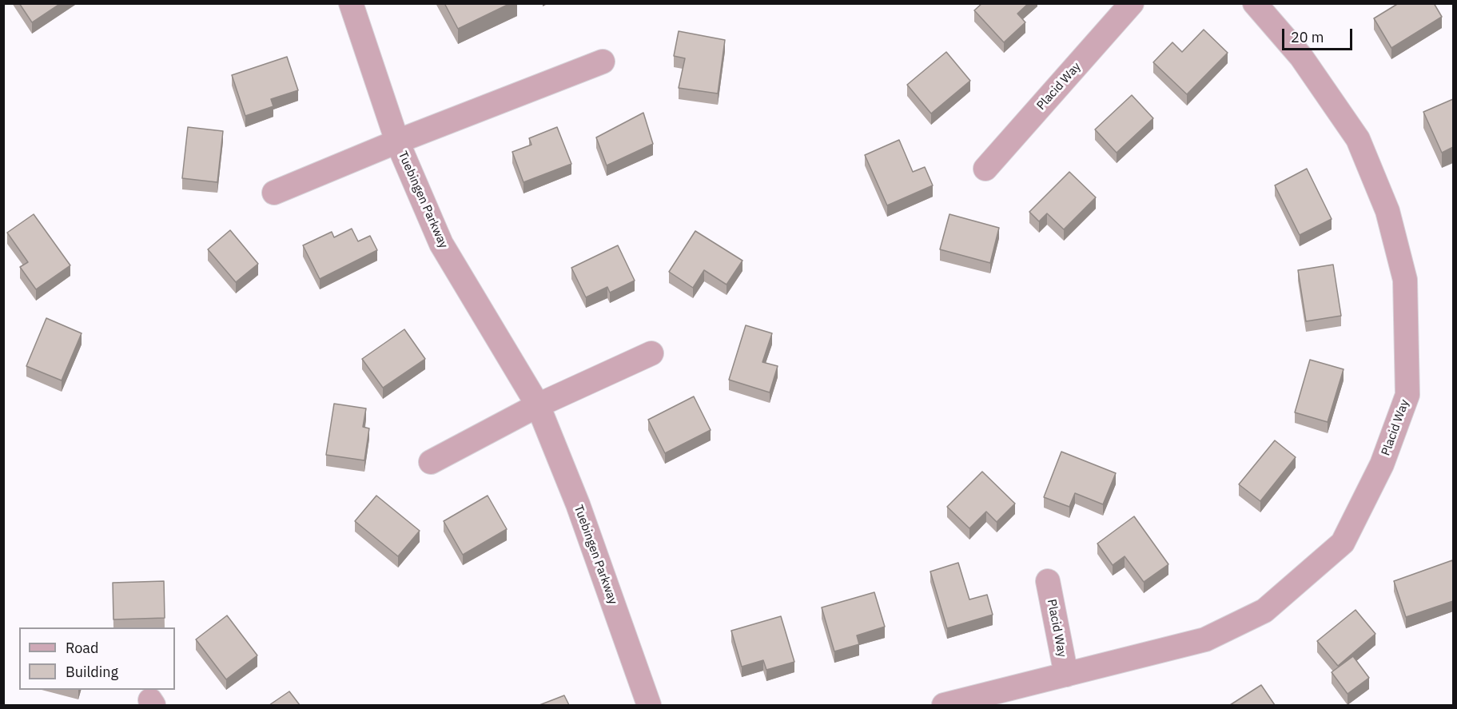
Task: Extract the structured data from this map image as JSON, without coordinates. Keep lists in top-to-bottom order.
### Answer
{
  "streets": {
    "street": ["Placid Way", "Tuebingen Parkway"]
  },
  "legend": ["Road", "Building"],
  "scale_bar": "20 m"
}
